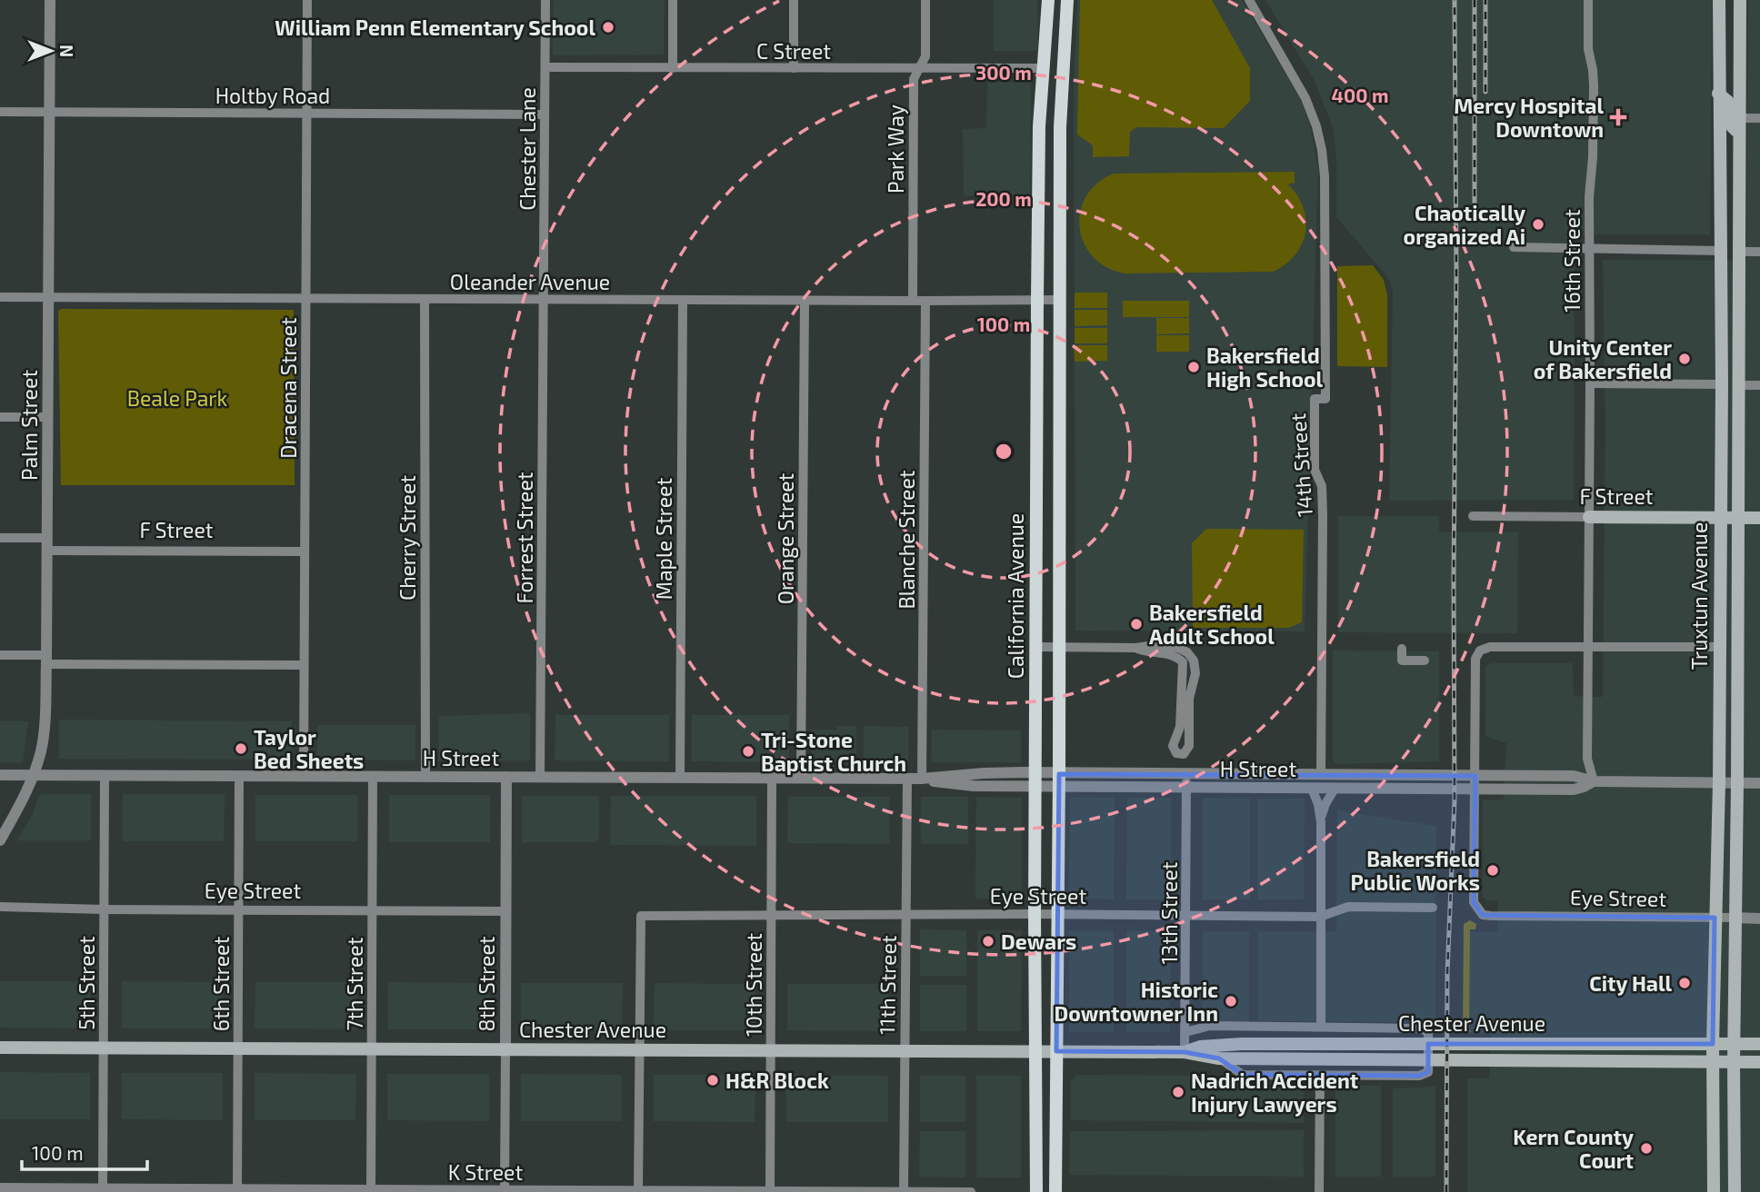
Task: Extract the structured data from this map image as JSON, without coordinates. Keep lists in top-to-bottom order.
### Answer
{
  "streets": {
    "main road": [
      "F Street",
      "California Avenue",
      "Truxtun Avenue",
      "Chester Avenue"
    ],
    "street": [
      "C Street",
      "Holtby Road",
      "Chester Lane",
      "Park Way",
      "16th Street",
      "Oleander Avenue",
      "Dracena Street",
      "Palm Street",
      "14th Street",
      "Cherry Street",
      "Forrest Street",
      "Maple Street",
      "Orange Street",
      "Blanche Street",
      "H Street",
      "Eye Street",
      "13th Street",
      "5th Street",
      "6th Street",
      "7th Street",
      "8th Street",
      "10th Street",
      "11th Street",
      "K Street"
    ]
  },
  "crossings": [
    ["C Street", "Chester Lane"],
    ["C Street", "Park Way"],
    ["C Street", "California Avenue"],
    ["Holtby Road", "Chester Lane"],
    ["Holtby Road", "Dracena Street"],
    ["Holtby Road", "Palm Street"],
    ["Chester Lane", "Oleander Avenue"],
    ["Chester Lane", "Forrest Street"],
    ["Park Way", "Oleander Avenue"],
    ["16th Street", "F Street"],
    ["16th Street", "H Street"],
    ["16th Street", "Eye Street"],
    ["Oleander Avenue", "Dracena Street"],
    ["Oleander Avenue", "Palm Street"],
    ["Oleander Avenue", "Cherry Street"],
    ["Oleander Avenue", "Forrest Street"],
    ["Oleander Avenue", "Maple Street"],
    ["Oleander Avenue", "Orange Street"],
    ["Oleander Avenue", "Blanche Street"],
    ["Oleander Avenue", "California Avenue"],
    ["Dracena Street", "F Street"],
    ["Dracena Street", "H Street"],
    ["Palm Street", "F Street"],
    ["Palm Street", "H Street"],
    ["14th Street", "H Street"],
    ["F Street", "Truxtun Avenue"],
    ["Cherry Street", "H Street"],
    ["Forrest Street", "H Street"],
    ["Maple Street", "H Street"],
    ["Orange Street", "H Street"],
    ["Blanche Street", "H Street"],
    ["California Avenue", "H Street"],
    ["California Avenue", "Eye Street"],
    ["California Avenue", "Chester Avenue"],
    ["Truxtun Avenue", "H Street"],
    ["Truxtun Avenue", "Eye Street"],
    ["Truxtun Avenue", "Chester Avenue"],
    ["H Street", "13th Street"],
    ["H Street", "5th Street"],
    ["H Street", "6th Street"],
    ["H Street", "7th Street"],
    ["H Street", "8th Street"],
    ["H Street", "10th Street"],
    ["H Street", "11th Street"],
    ["Eye Street", "13th Street"],
    ["Eye Street", "5th Street"],
    ["Eye Street", "6th Street"],
    ["Eye Street", "7th Street"],
    ["Eye Street", "8th Street"],
    ["Eye Street", "10th Street"],
    ["Eye Street", "11th Street"],
    ["Eye Street", "Chester Avenue"],
    ["13th Street", "Chester Avenue"],
    ["5th Street", "Chester Avenue"],
    ["5th Street", "K Street"],
    ["6th Street", "Chester Avenue"],
    ["6th Street", "K Street"],
    ["7th Street", "Chester Avenue"],
    ["7th Street", "K Street"],
    ["8th Street", "Chester Avenue"],
    ["8th Street", "K Street"],
    ["10th Street", "Chester Avenue"],
    ["10th Street", "K Street"],
    ["11th Street", "Chester Avenue"],
    ["11th Street", "K Street"]
  ],
  "parks": ["Beale Park"],
  "places": {
    "other": [
      "William Penn Elementary School",
      "Chaotically organized Ai",
      "Unity Center of Bakersfield",
      "Bakersfield High School",
      "Bakersfield Adult School",
      "Taylor Bed Sheets",
      "Tri-Stone Baptist Church",
      "Bakersfield Public Works",
      "Dewars",
      "City Hall",
      "Historic Downtowner Inn",
      "H&R Block",
      "Nadrich Accident Injury Lawyers",
      "Kern County Court"
    ],
    "health": ["Mercy Hospital Downtown"]
  },
  "scale_bar": "100 m",
  "north": "right",
  "rings": [
    "300 m",
    "400 m",
    "200 m",
    "100 m"
  ]
}
